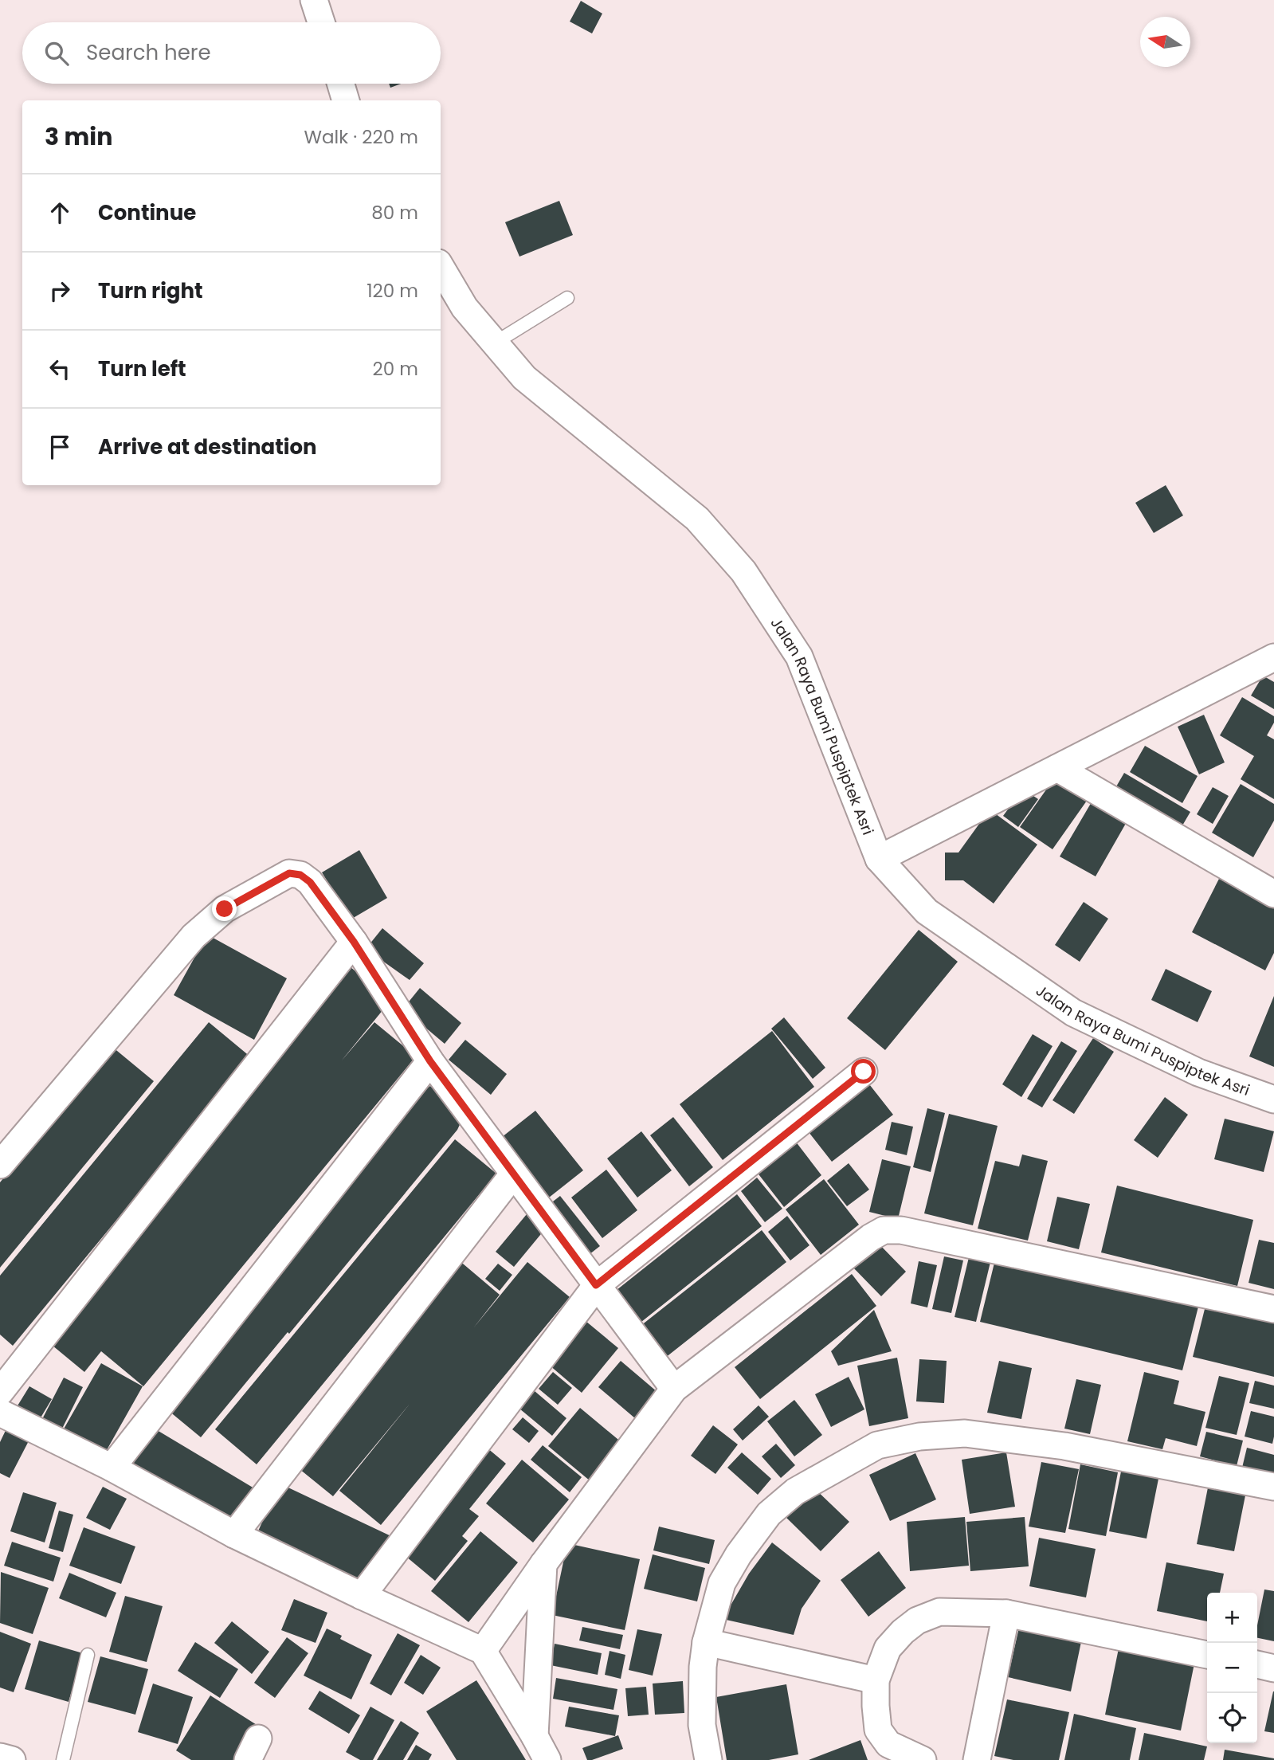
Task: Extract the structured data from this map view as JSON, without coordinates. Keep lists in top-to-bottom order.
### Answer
{
  "streets": {
    "street": ["Jalan Raya Bumi Puspiptek Asri"]
  },
  "north": "left",
  "page": {
    "search": "Search here",
    "heading": ["3 min", "Walk · 220 m"],
    "list": [
      ["Continue", "80 m"],
      ["Turn right", "120 m"],
      ["Turn left", "20 m"],
      "Arrive at destination"
    ],
    "map_buttons": ["+", "−"]
  }
}
